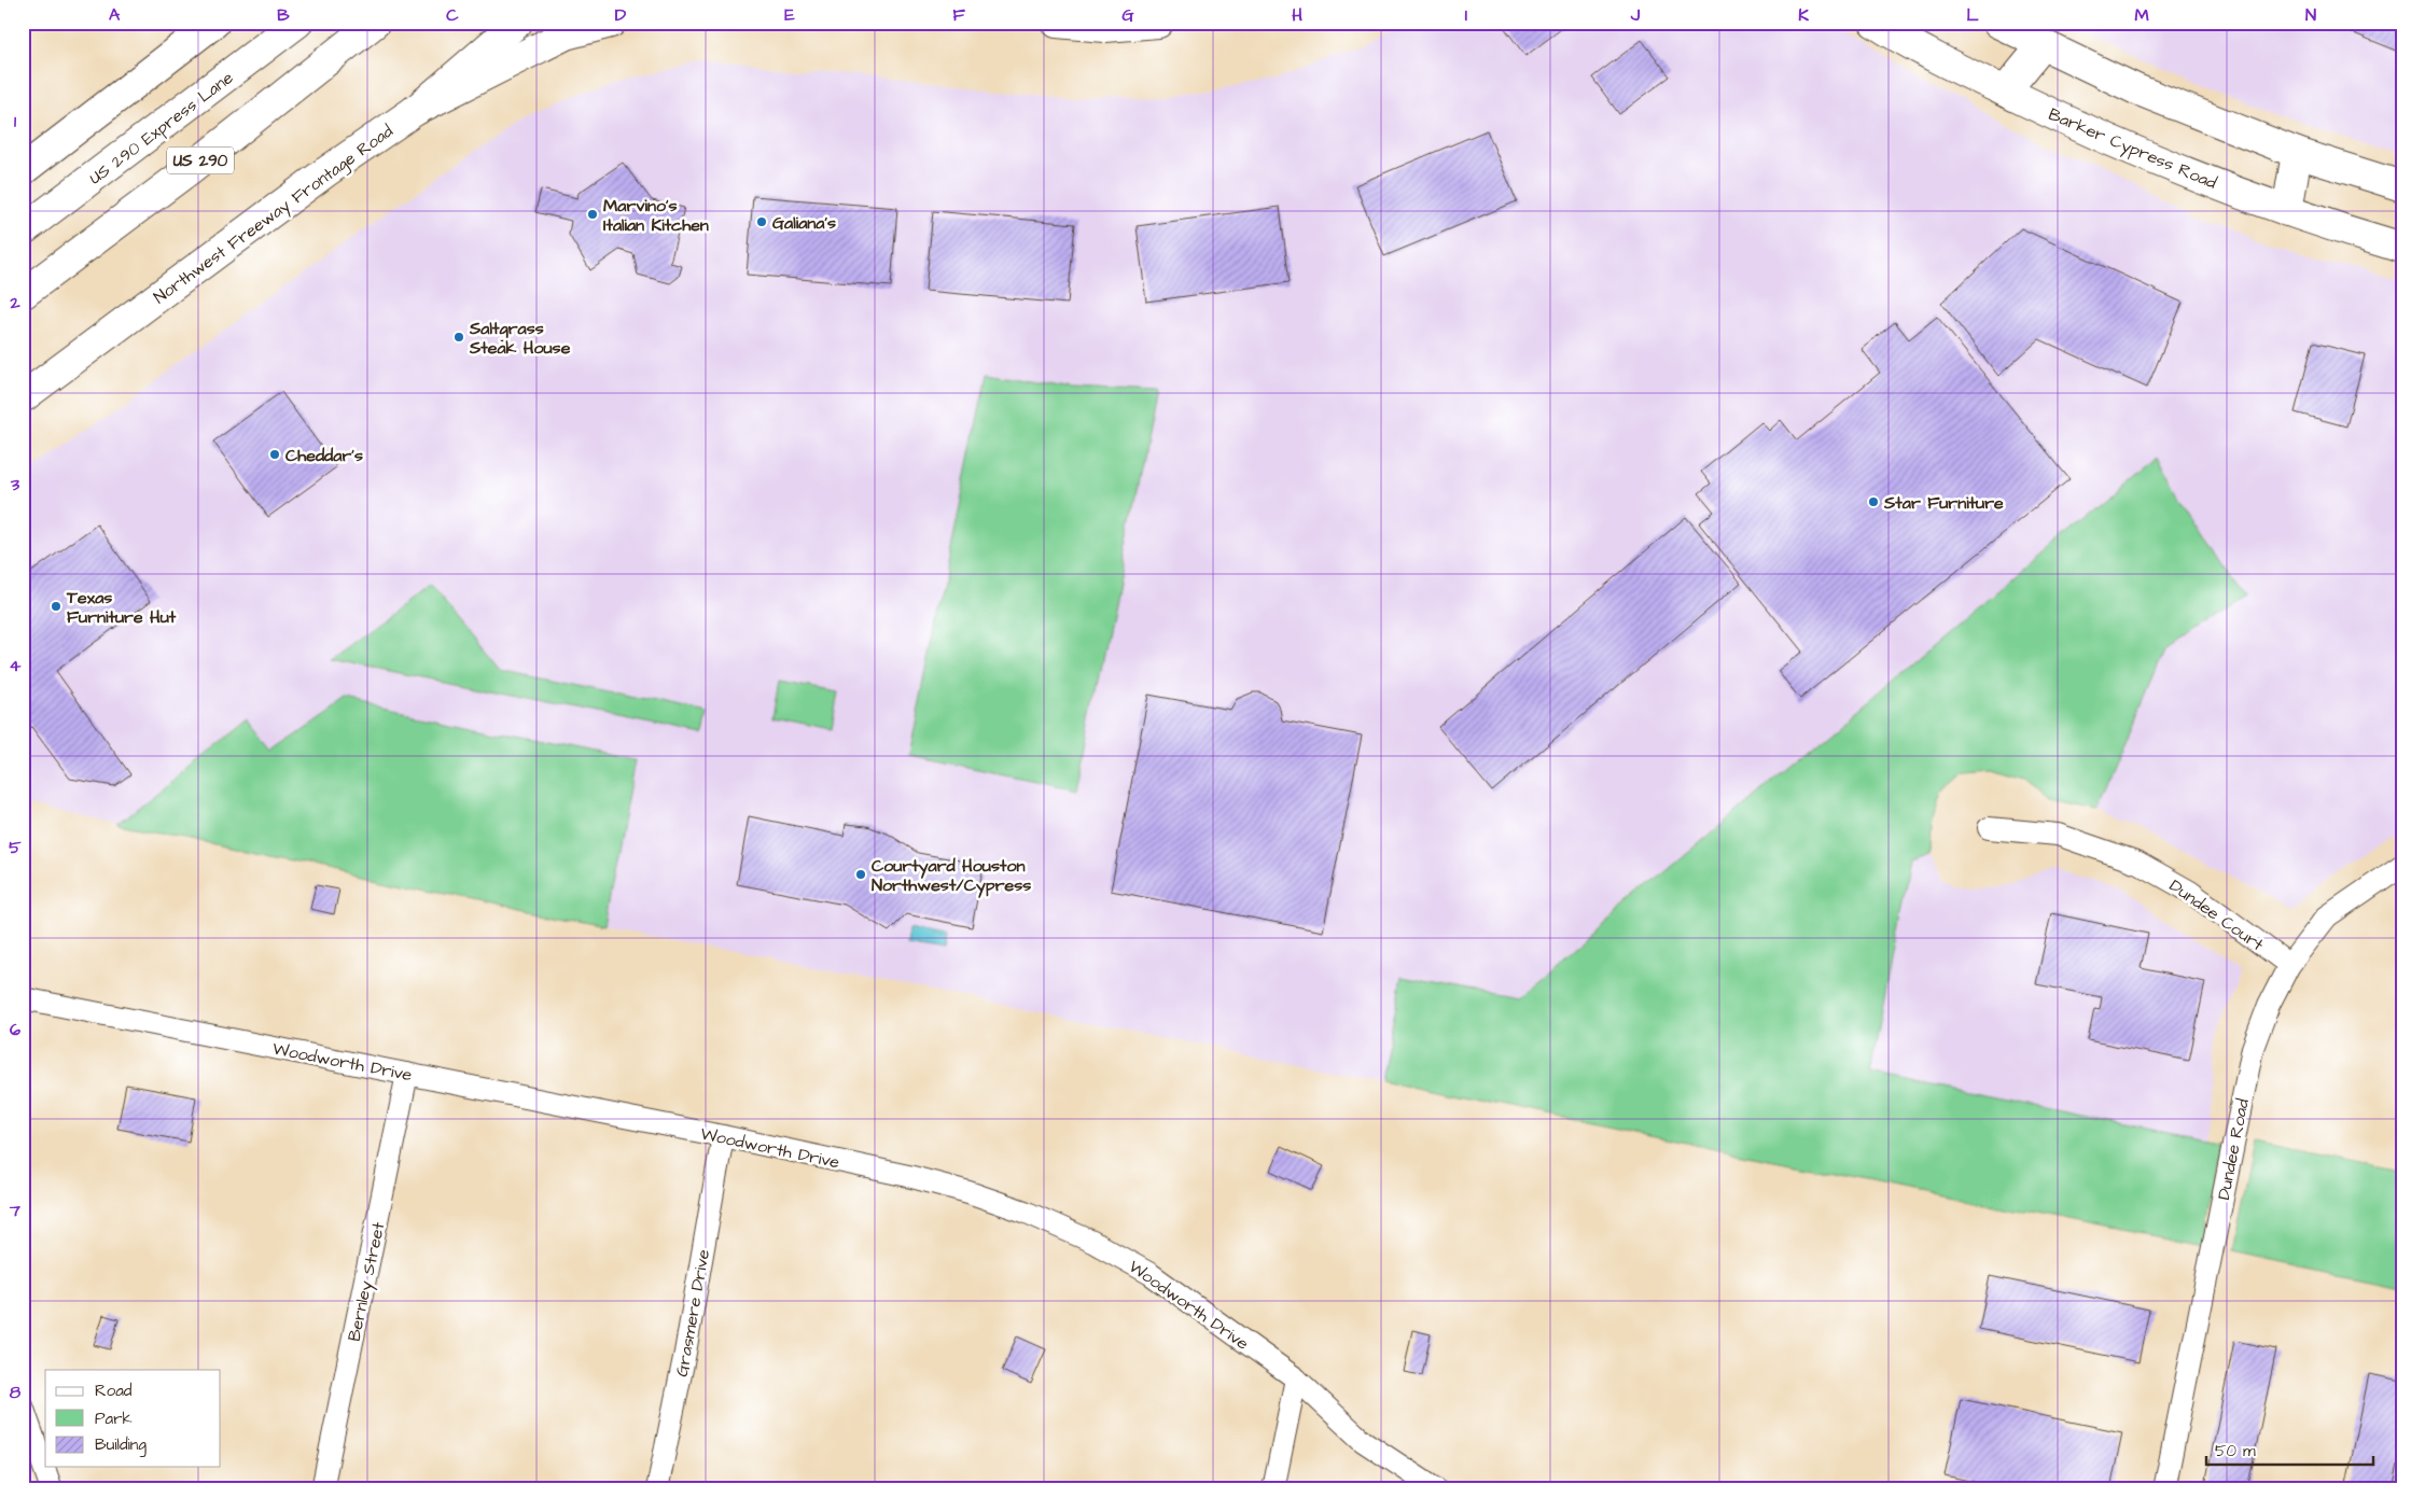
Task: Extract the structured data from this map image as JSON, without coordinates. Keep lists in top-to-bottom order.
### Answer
{
  "streets": {
    "main road": [
      "US 290 Express Lane",
      "Barker Cypress Road",
      "US 290",
      "Northwest Freeway Frontage Road"
    ],
    "street": [
      "Dundee Court",
      "Woodworth Drive",
      "Dundee Road",
      "Bernley Street",
      "Grasmere Drive"
    ]
  },
  "crossings": [
    ["Dundee Court", "Dundee Road"],
    ["Woodworth Drive", "Bernley Street"],
    ["Woodworth Drive", "Grasmere Drive"]
  ],
  "places": [
    "Marvino's Italian Kitchen",
    "Galiana's",
    "Saltgrass Steak House",
    "Cheddar's",
    "Star Furniture",
    "Texas Furniture Hut",
    "Courtyard Houston Northwest/Cypress"
  ],
  "legend": ["Road", "Park", "Building"],
  "scale_bar": "50 m",
  "grid": {
    "columns": [
      "A",
      "B",
      "C",
      "D",
      "E",
      "F",
      "G",
      "H",
      "I",
      "J",
      "K",
      "L",
      "M",
      "N"
    ],
    "rows": [
      "1",
      "2",
      "3",
      "4",
      "5",
      "6",
      "7",
      "8"
    ]
  }
}
